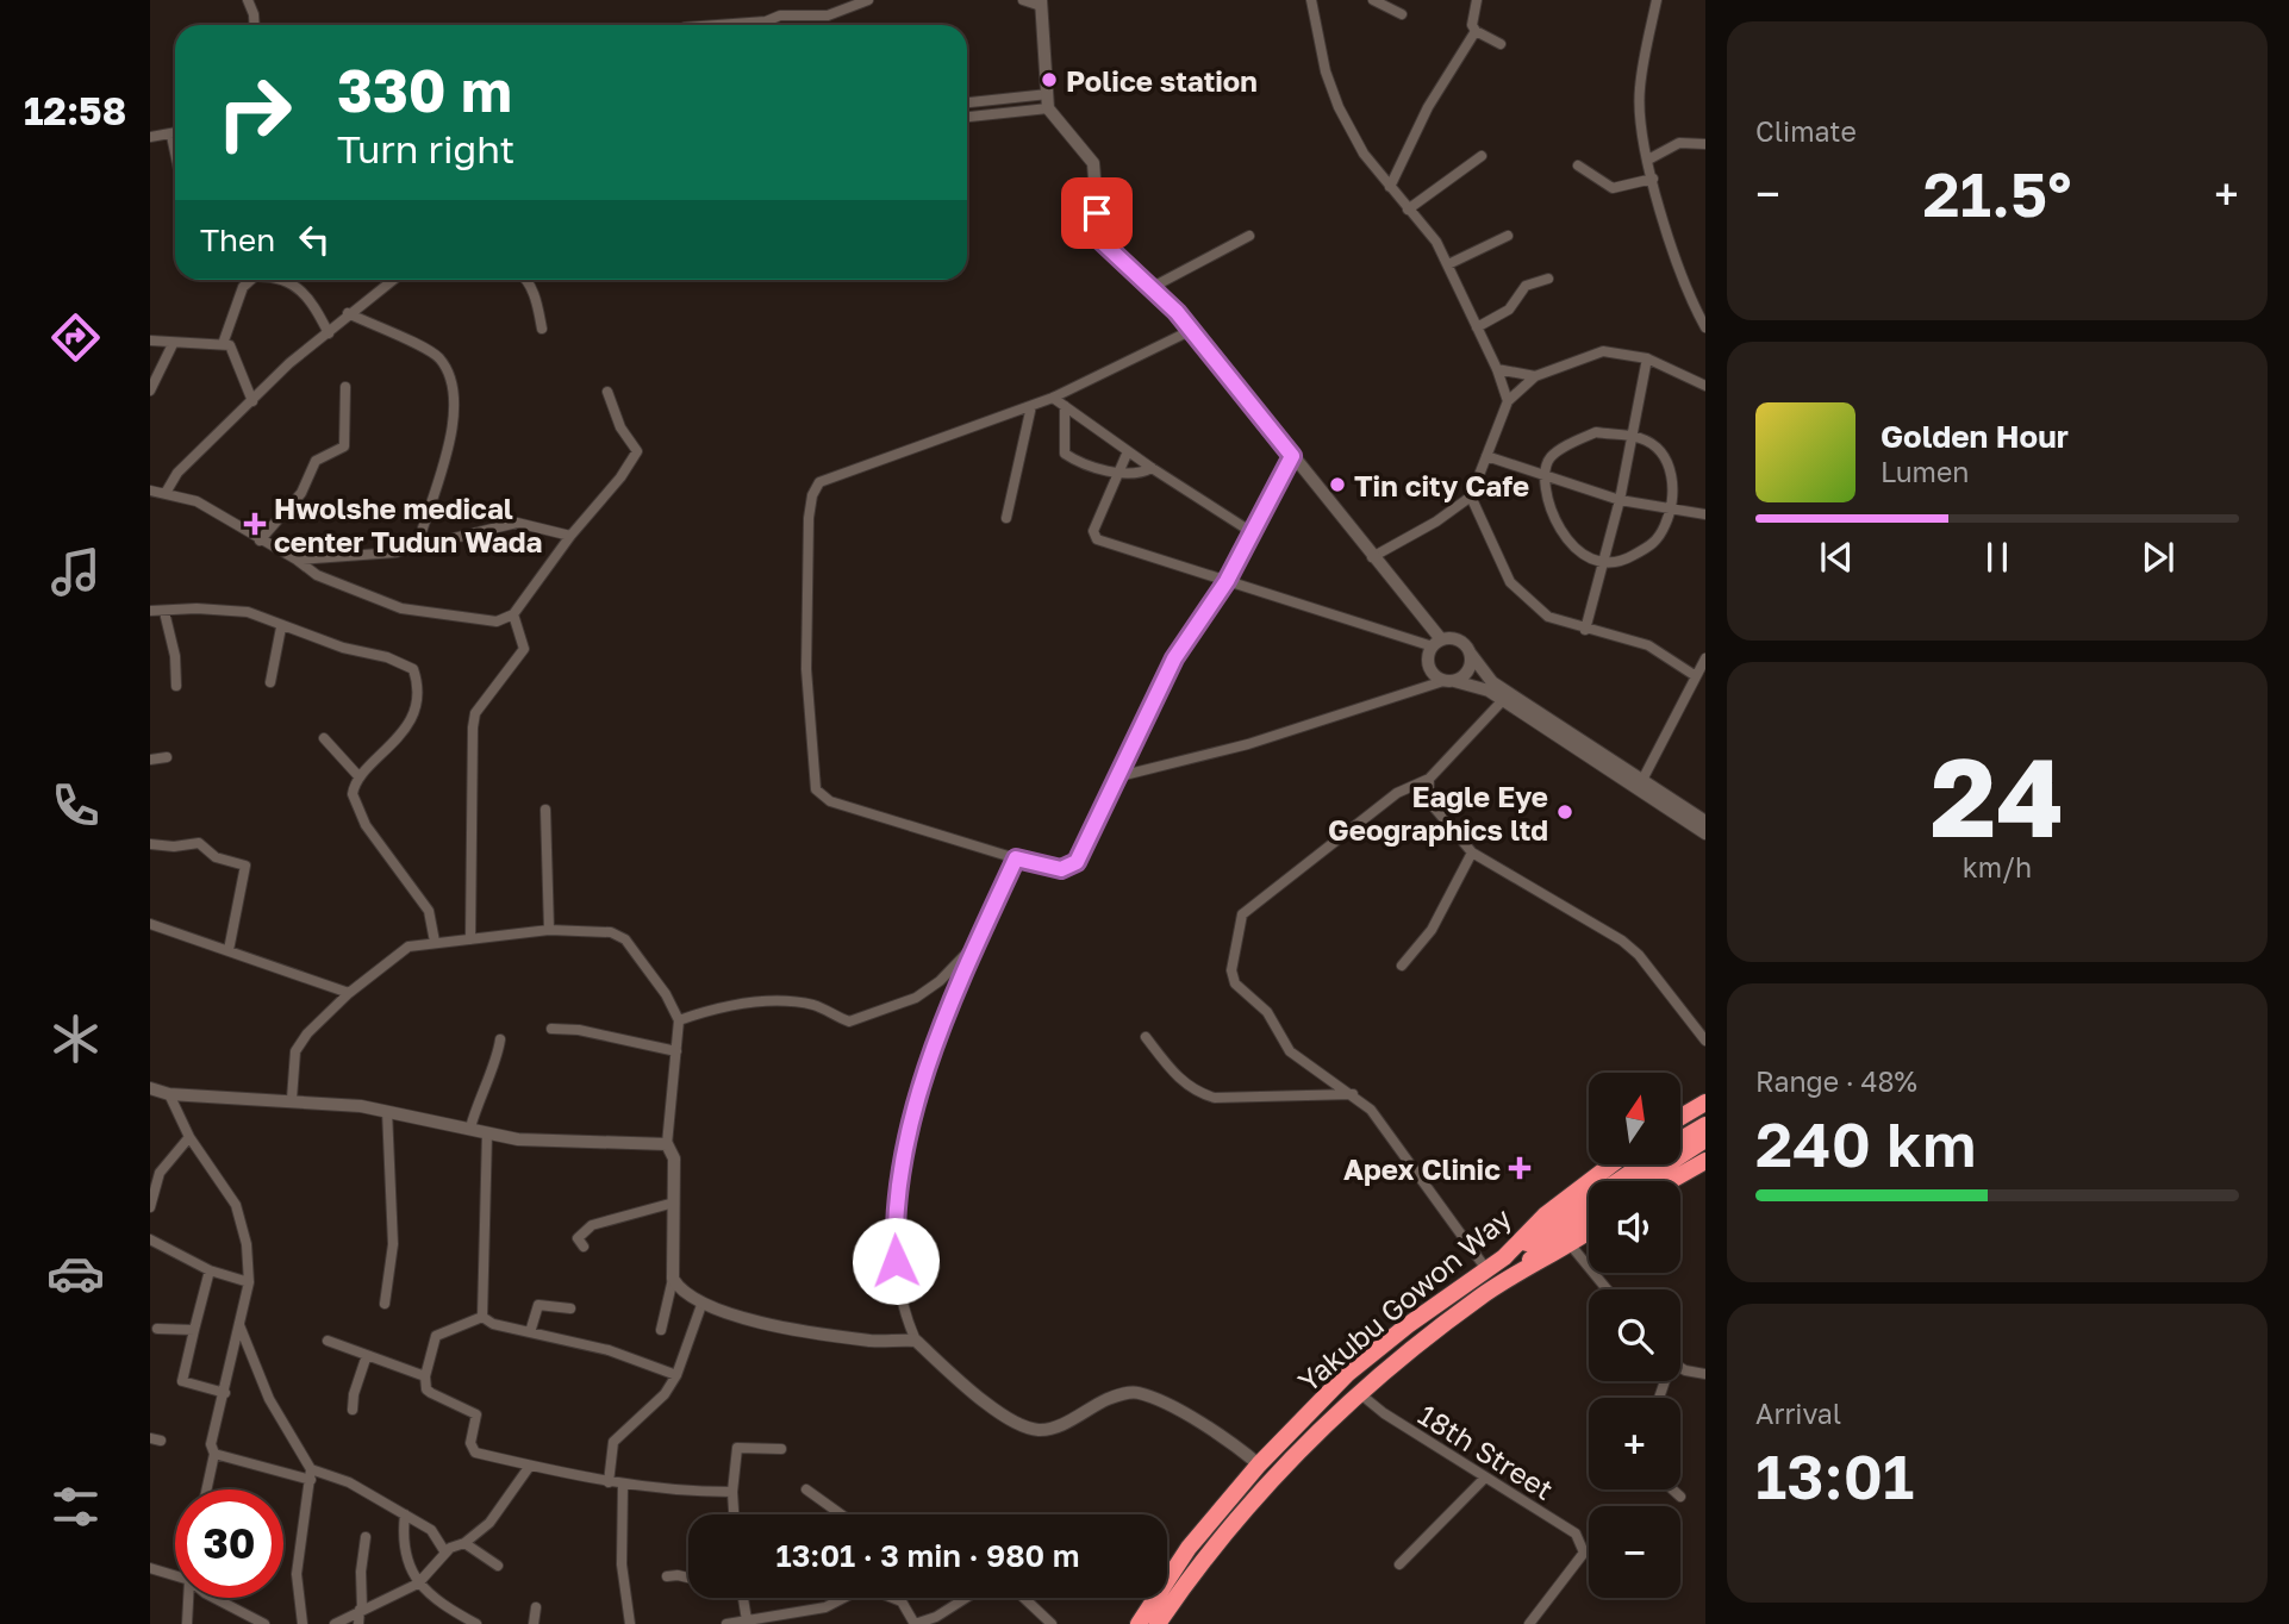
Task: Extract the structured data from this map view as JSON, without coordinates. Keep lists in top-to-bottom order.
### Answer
{
  "streets": {
    "highway": ["Yakubu Gowon Way"],
    "street": ["18th Street"]
  },
  "crossings": [
    ["Yakubu Gowon Way", "18th Street"]
  ],
  "places": {
    "other": ["Police station", "Tin city Cafe", "Eagle Eye Geographics ltd"],
    "health": ["Hwolshe medical center Tudun Wada", "Apex Clinic"]
  },
  "north": "top",
  "page": {
    "tabs": "12:58",
    "tile": [
      "Climate",
      ["24", "km/h"],
      ["Range · 48%", "240 km"],
      ["Arrival", "13:01"]
    ],
    "turn": ["330 m", "Turn right"],
    "heat": ["−", "21.5°", "+"],
    "then": "Then",
    "song": ["Golden Hour", "Lumen"],
    "map_buttons": ["+", "−"],
    "limit": "30",
    "trip": "13:01 · 3 min · 980 m"
  }
}
